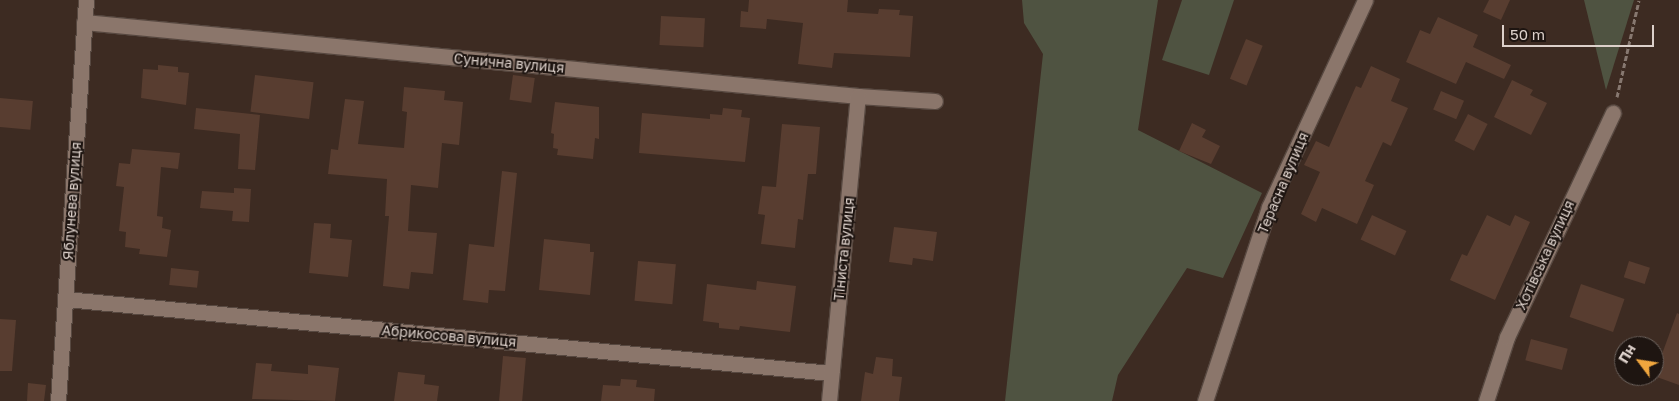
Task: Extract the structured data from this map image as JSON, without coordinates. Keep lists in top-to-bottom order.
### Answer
{
  "streets": {
    "street": [
      "Сунична вулиця",
      "Терасна вулиця",
      "Яблунева вулиця",
      "Тіниста вулиця",
      "Хотівська вулиця",
      "Абрикосова вулиця"
    ]
  },
  "crossings": [
    ["Сунична вулиця", "Яблунева вулиця"],
    ["Сунична вулиця", "Тіниста вулиця"],
    ["Яблунева вулиця", "Абрикосова вулиця"],
    ["Тіниста вулиця", "Абрикосова вулиця"]
  ],
  "scale_bar": "50 m",
  "north": "top left"
}
